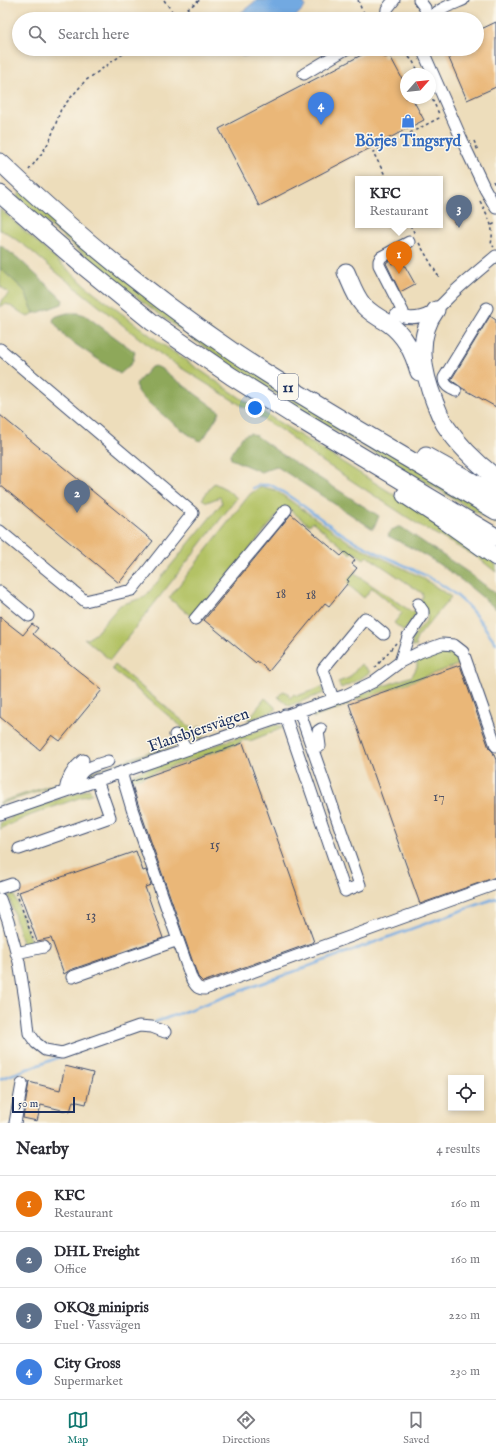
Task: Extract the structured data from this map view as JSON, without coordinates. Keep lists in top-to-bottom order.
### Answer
{
  "streets": {
    "highway": ["11"],
    "street": ["Flansbjersvägen"]
  },
  "places": {
    "shop": ["Börjes Tingsryd"]
  },
  "house_numbers": [
    "18",
    "18",
    "17",
    "15",
    "13"
  ],
  "scale_bar": "50 m",
  "north": "top right",
  "page": {
    "search": "Search here",
    "pins": [
      "4",
      "3",
      "1",
      "2"
    ],
    "popup": ["KFC", "Restaurant"],
    "scale": "50 m",
    "heading": ["Nearby", "4 results"],
    "list": [
      {
        "mark": "1",
        "name": "KFC",
        "note": "Restaurant",
        "value": "160 m"
      },
      {
        "mark": "2",
        "name": "DHL Freight",
        "note": "Office",
        "value": "160 m"
      },
      {
        "mark": "3",
        "name": "OKQ8 minipris",
        "note": "Fuel · Vassvägen",
        "value": "220 m"
      },
      {
        "mark": "4",
        "name": "City Gross",
        "note": "Supermarket",
        "value": "230 m"
      }
    ],
    "nav": ["Map", "Directions", "Saved"]
  }
}
